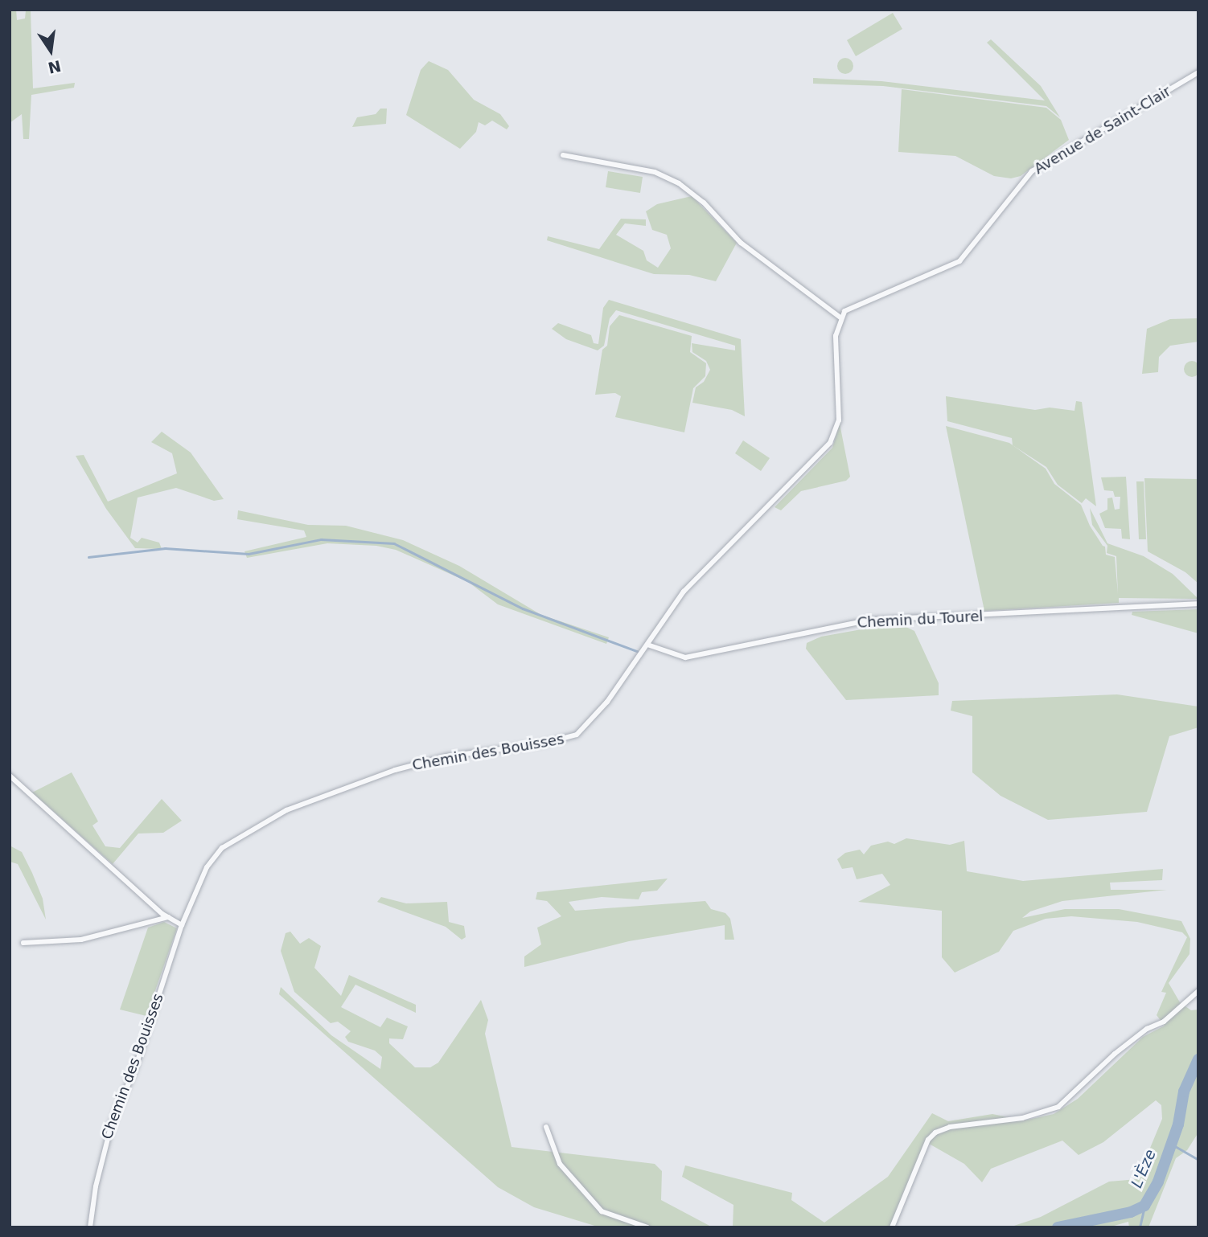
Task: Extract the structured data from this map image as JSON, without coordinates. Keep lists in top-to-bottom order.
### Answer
{
  "streets": {
    "street": ["Avenue de Saint-Clair", "Chemin du Tourel", "Chemin des Bouisses"]
  },
  "crossings": [
    ["Avenue de Saint-Clair", "Chemin des Bouisses"],
    ["Chemin du Tourel", "Chemin des Bouisses"]
  ],
  "water": ["L'Èze"],
  "north": "bottom"
}
